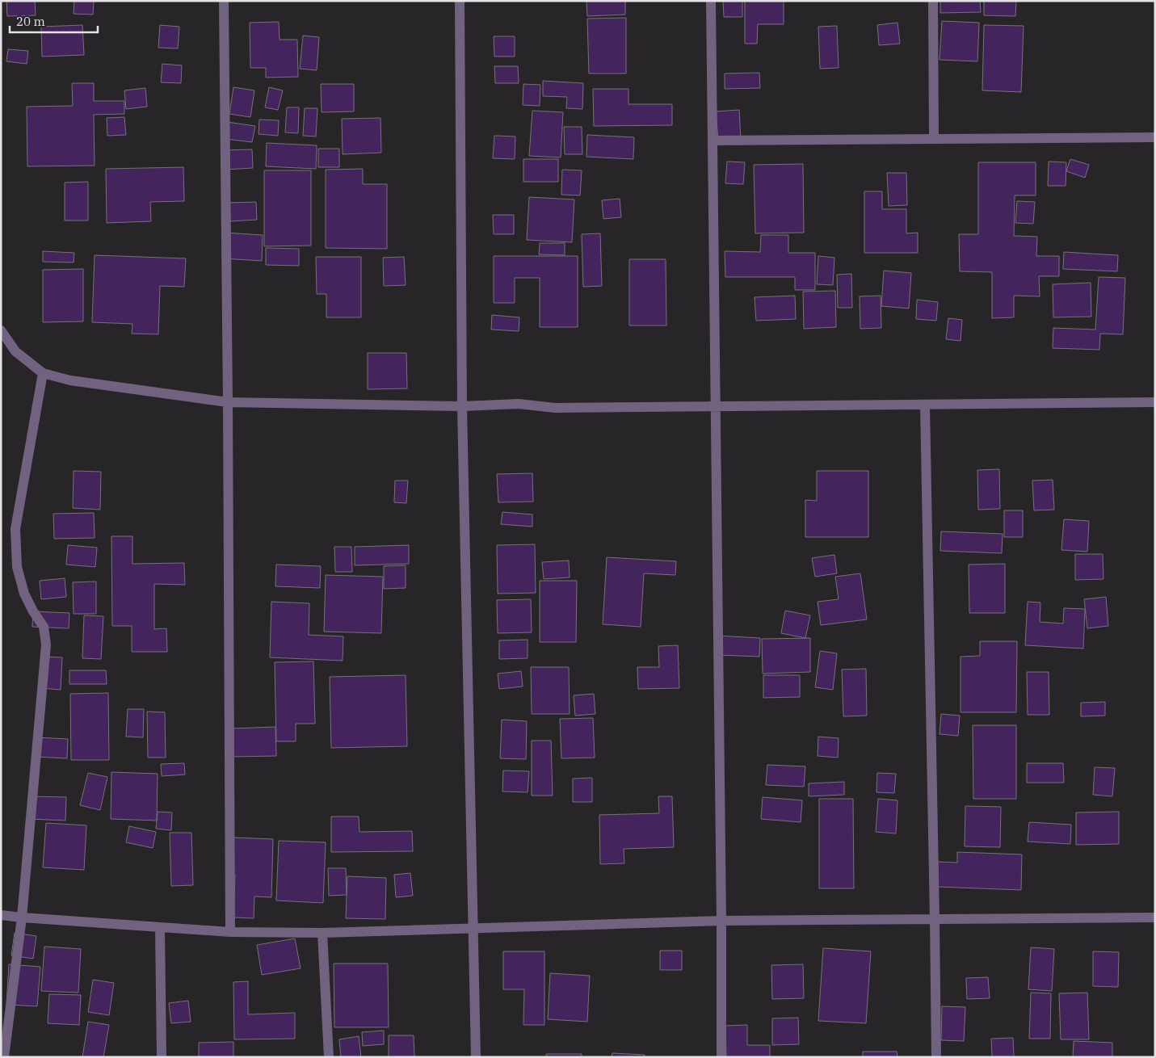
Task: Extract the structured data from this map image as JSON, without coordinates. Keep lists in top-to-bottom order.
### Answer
{
  "scale_bar": "20 m"
}
